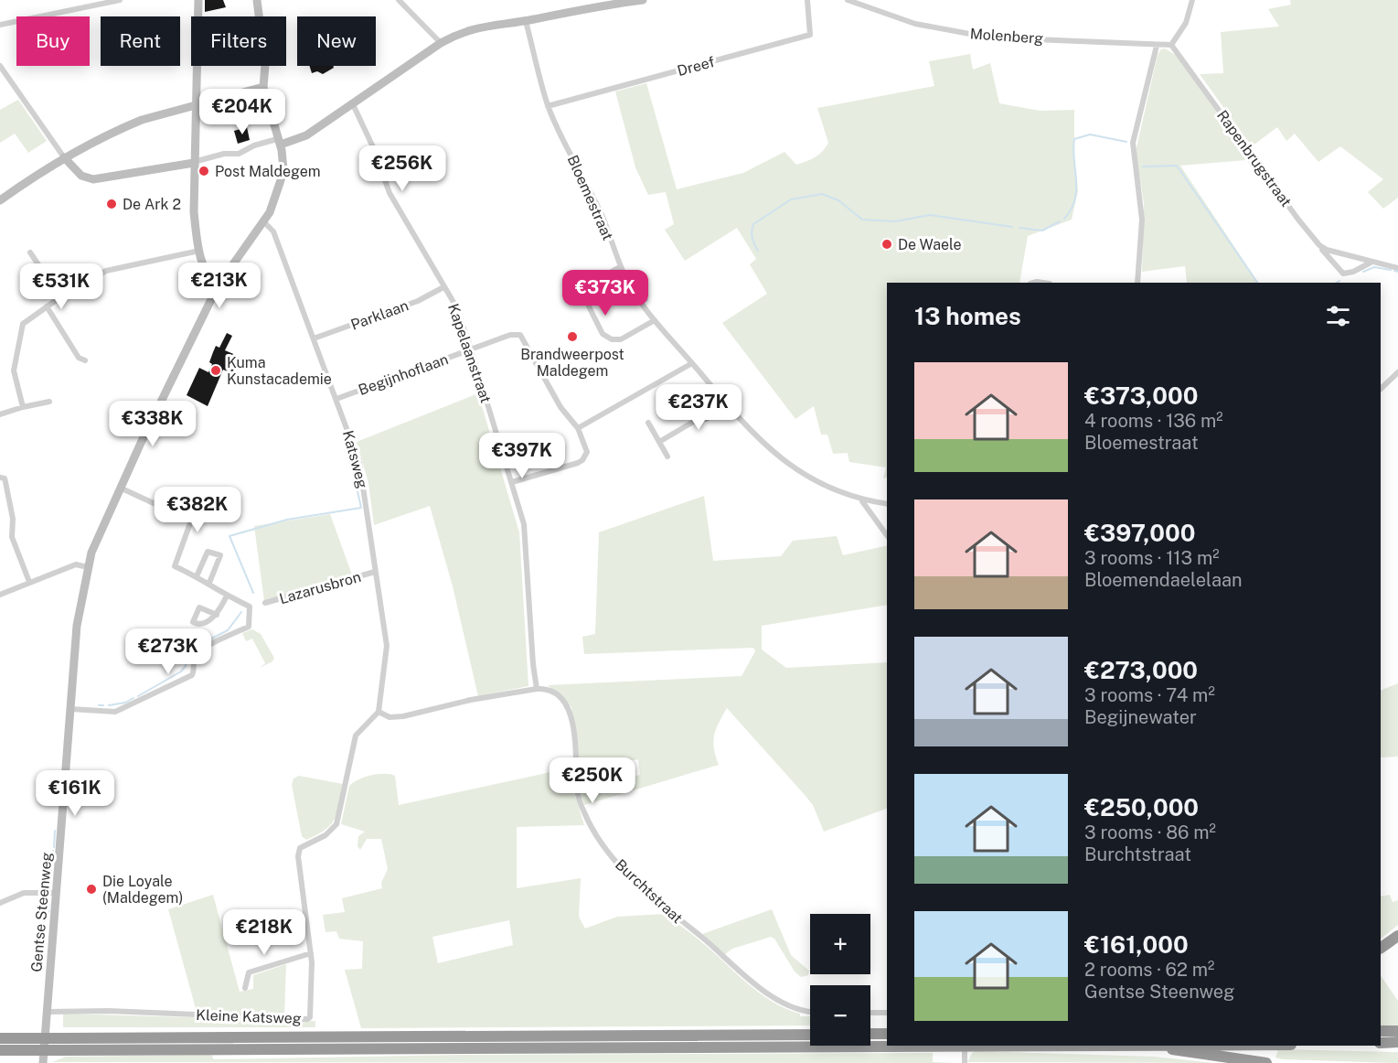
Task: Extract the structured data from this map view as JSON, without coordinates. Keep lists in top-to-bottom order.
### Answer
{
  "streets": {
    "street": [
      "Molenberg",
      "Dreef",
      "Rapenbrugstraat",
      "Bloemestraat",
      "Parklaan",
      "Kapelaanstraat",
      "Begijnhoflaan",
      "Katsweg",
      "Lazarusbron",
      "Burchtstraat",
      "Gentse Steenweg",
      "Kleine Katsweg"
    ]
  },
  "crossings": [
    ["Molenberg", "Rapenbrugstraat"],
    ["Dreef", "Bloemestraat"],
    ["Parklaan", "Kapelaanstraat"],
    ["Parklaan", "Katsweg"],
    ["Kapelaanstraat", "Begijnhoflaan"],
    ["Kapelaanstraat", "Burchtstraat"],
    ["Begijnhoflaan", "Katsweg"],
    ["Katsweg", "Lazarusbron"],
    ["Katsweg", "Gentse Steenweg"],
    ["Katsweg", "Kleine Katsweg"],
    ["Gentse Steenweg", "Kleine Katsweg"]
  ],
  "places": [
    "Post Maldegem",
    "De Ark 2",
    "De Waele",
    "Brandweerpost Maldegem",
    "Kuma Kunstacademie",
    "Die Loyale (Maldegem)"
  ],
  "page": {
    "chip": [
      "Buy",
      "Rent",
      "Filters",
      "New"
    ],
    "price": [
      "€204K",
      "€256K",
      "€213K",
      "€531K",
      "€373K",
      "€237K",
      "€338K",
      "€397K",
      "€382K",
      "€273K",
      "€250K",
      "€161K",
      "€218K"
    ],
    "heading": "13 homes",
    "list": [
      {
        "name": "€373,000",
        "note": "4 rooms · 136 m² · Bloemestraat"
      },
      {
        "name": "€397,000",
        "note": "3 rooms · 113 m² · Bloemendaelelaan"
      },
      {
        "name": "€273,000",
        "note": "3 rooms · 74 m² · Begijnewater"
      },
      {
        "name": "€250,000",
        "note": "3 rooms · 86 m² · Burchtstraat"
      },
      {
        "name": "€161,000",
        "note": "2 rooms · 62 m² · Gentse Steenweg"
      }
    ],
    "map_buttons": ["+", "−"]
  }
}
